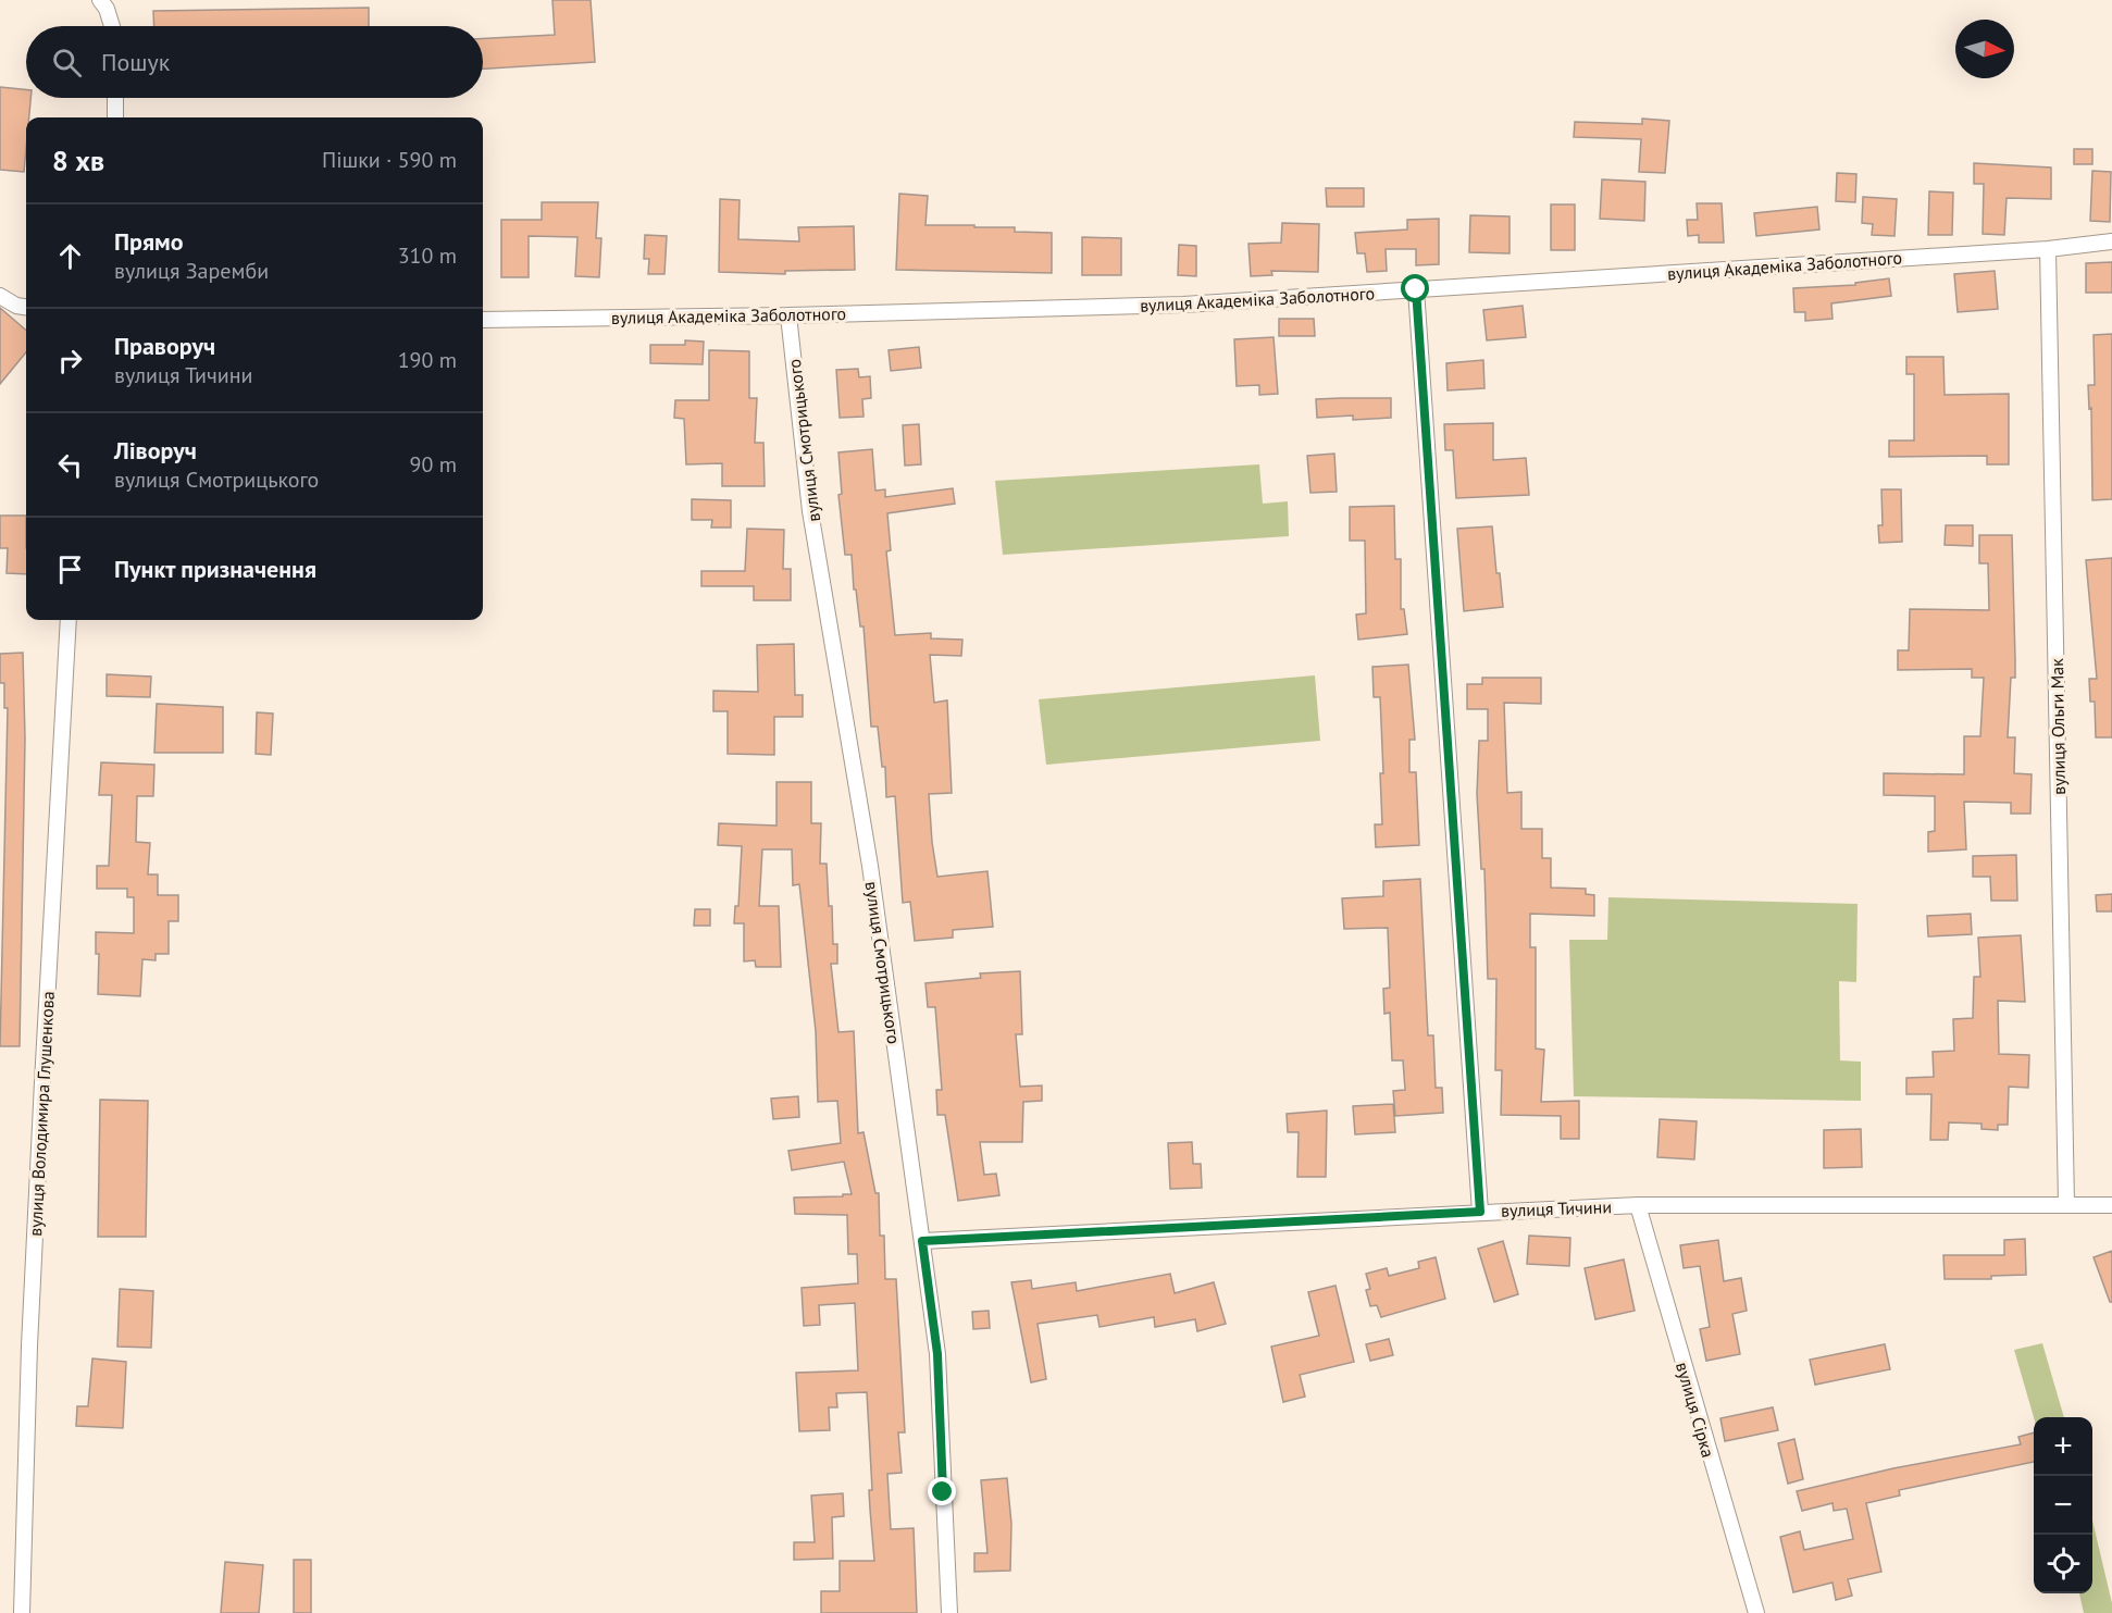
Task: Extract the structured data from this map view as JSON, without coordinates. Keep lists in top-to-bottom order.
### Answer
{
  "streets": {
    "street": [
      "вулиця Академіка Заболотного",
      "вулиця Смотрицького",
      "вулиця Ольги Мак",
      "вулиця Володимира Глушенкова",
      "вулиця Тичини",
      "вулиця Сірка"
    ]
  },
  "crossings": [
    ["вулиця Академіка Заболотного", "вулиця Смотрицького"],
    ["вулиця Академіка Заболотного", "вулиця Ольги Мак"],
    ["вулиця Смотрицького", "вулиця Тичини"],
    ["вулиця Ольги Мак", "вулиця Тичини"],
    ["вулиця Тичини", "вулиця Сірка"]
  ],
  "north": "right",
  "page": {
    "search": "Пошук",
    "heading": ["8 хв", "Пішки · 590 m"],
    "list": [
      ["Прямо", "вулиця Заремби", "310 m"],
      ["Праворуч", "вулиця Тичини", "190 m"],
      ["Ліворуч", "вулиця Смотрицького", "90 m"],
      "Пункт призначення"
    ],
    "map_buttons": ["+", "−"]
  }
}
